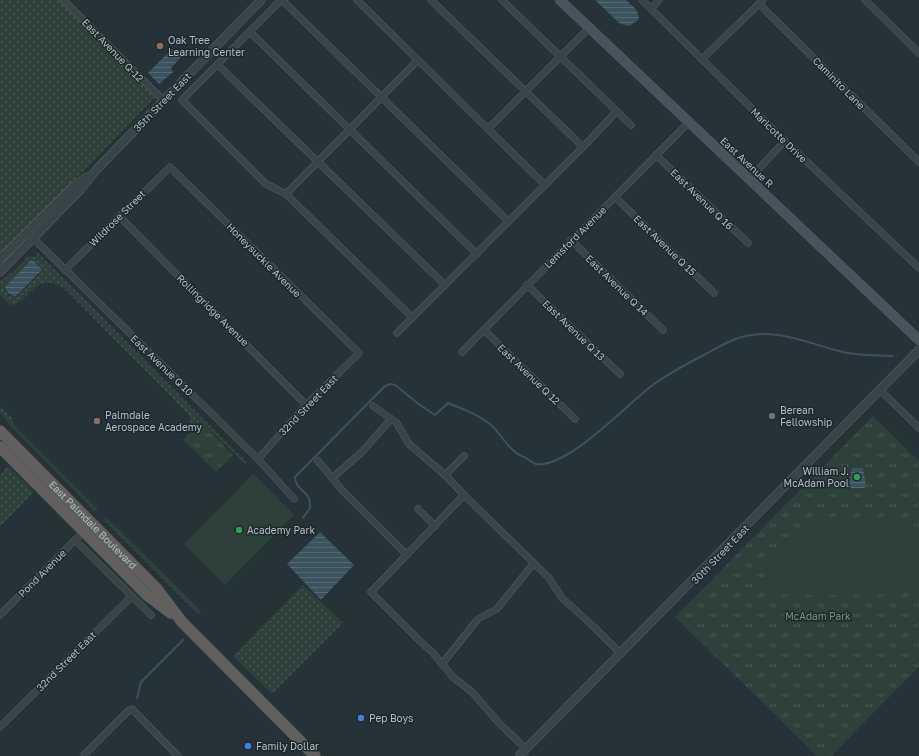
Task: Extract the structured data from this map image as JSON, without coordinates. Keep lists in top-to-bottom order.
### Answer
{
  "streets": {
    "highway": ["East Palmdale Boulevard"],
    "main road": ["East Avenue R"],
    "street": [
      "East Avenue Q-12",
      "Caminito Lane",
      "35th Street East",
      "Maricotte Drive",
      "East Avenue Q 16",
      "Wildrose Street",
      "Lemsford Avenue",
      "East Avenue Q 15",
      "Honeysuckle Avenue",
      "East Avenue Q 14",
      "Rollingridge Avenue",
      "East Avenue Q 13",
      "East Avenue Q 10",
      "East Avenue Q 12",
      "32nd Street East",
      "30th Street East",
      "Pond Avenue"
    ]
  },
  "crossings": [
    ["East Avenue Q-12", "35th Street East"],
    ["35th Street East", "East Avenue Q 10"],
    ["East Avenue R", "Lemsford Avenue"],
    ["East Avenue Q 16", "Lemsford Avenue"],
    ["Wildrose Street", "Honeysuckle Avenue"],
    ["Wildrose Street", "Rollingridge Avenue"],
    ["Wildrose Street", "East Avenue Q 10"],
    ["Lemsford Avenue", "East Avenue Q 15"],
    ["Lemsford Avenue", "East Avenue Q 14"],
    ["Lemsford Avenue", "East Avenue Q 13"],
    ["Lemsford Avenue", "East Avenue Q 12"],
    ["Honeysuckle Avenue", "32nd Street East"],
    ["Rollingridge Avenue", "32nd Street East"],
    ["East Avenue Q 10", "32nd Street East"],
    ["East Palmdale Boulevard", "Pond Avenue"]
  ],
  "parks": ["McAdam Park"],
  "places": [
    "Oak Tree Learning Center",
    "Berean Fellowship",
    "Palmdale Aerospace Academy",
    "William J. McAdam Pool",
    "Academy Park",
    "Pep Boys",
    "Family Dollar"
  ]
}
